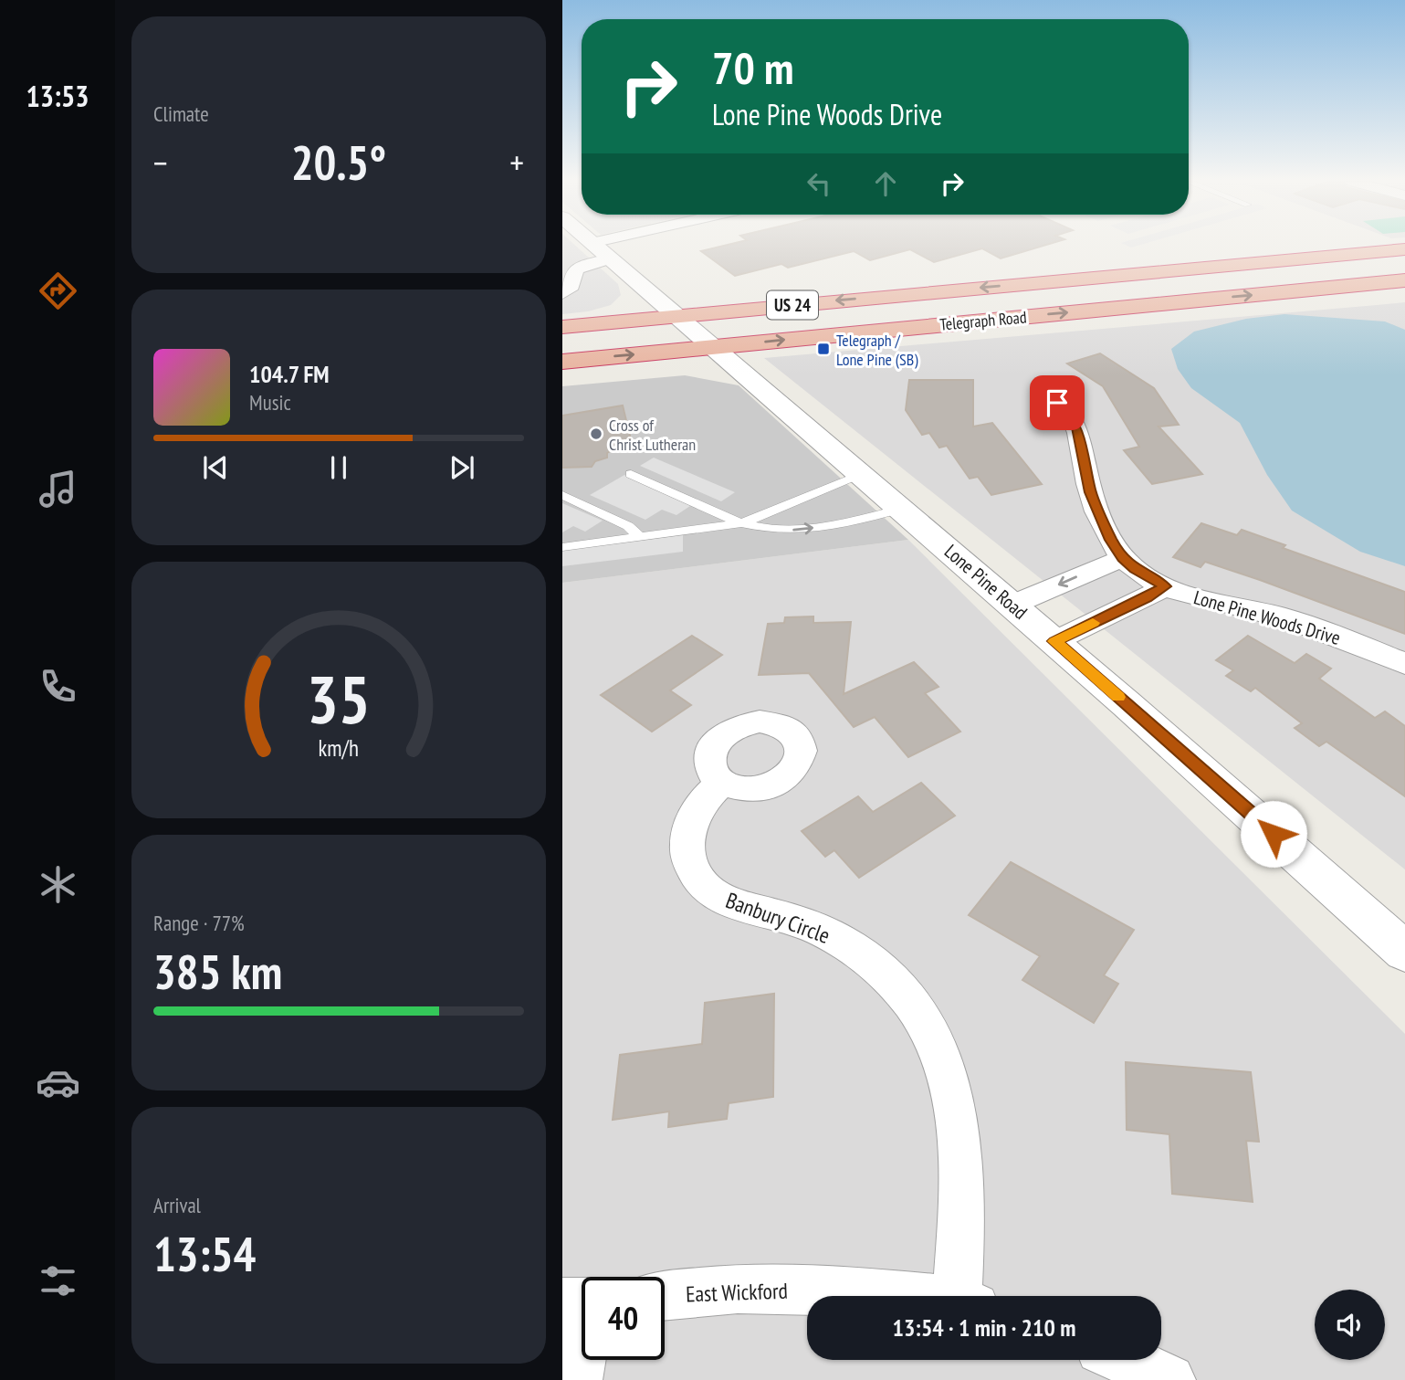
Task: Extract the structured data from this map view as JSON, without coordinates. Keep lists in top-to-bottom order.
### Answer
{
  "streets": {
    "highway": ["US 24", "Telegraph Road"],
    "street": [
      "Lone Pine Road",
      "Lone Pine Woods Drive",
      "Banbury Circle",
      "East Wickford"
    ]
  },
  "crossings": [
    ["Telegraph Road", "Lone Pine Road"]
  ],
  "places": {
    "transit": ["Telegraph / Lone Pine (SB)"],
    "other": ["Cross of Christ Lutheran"]
  },
  "page": {
    "tabs": "13:53",
    "tile": [
      "Climate",
      ["Range · 77%", "385 km"],
      ["Arrival", "13:54"]
    ],
    "turn": ["70 m", "Lone Pine Woods Drive"],
    "heat": ["−", "20.5°", "+"],
    "song": ["104.7 FM", "Music"],
    "limit": "40",
    "trip": "13:54 · 1 min · 210 m",
    "gauge": ["35", "km/h"]
  }
}
